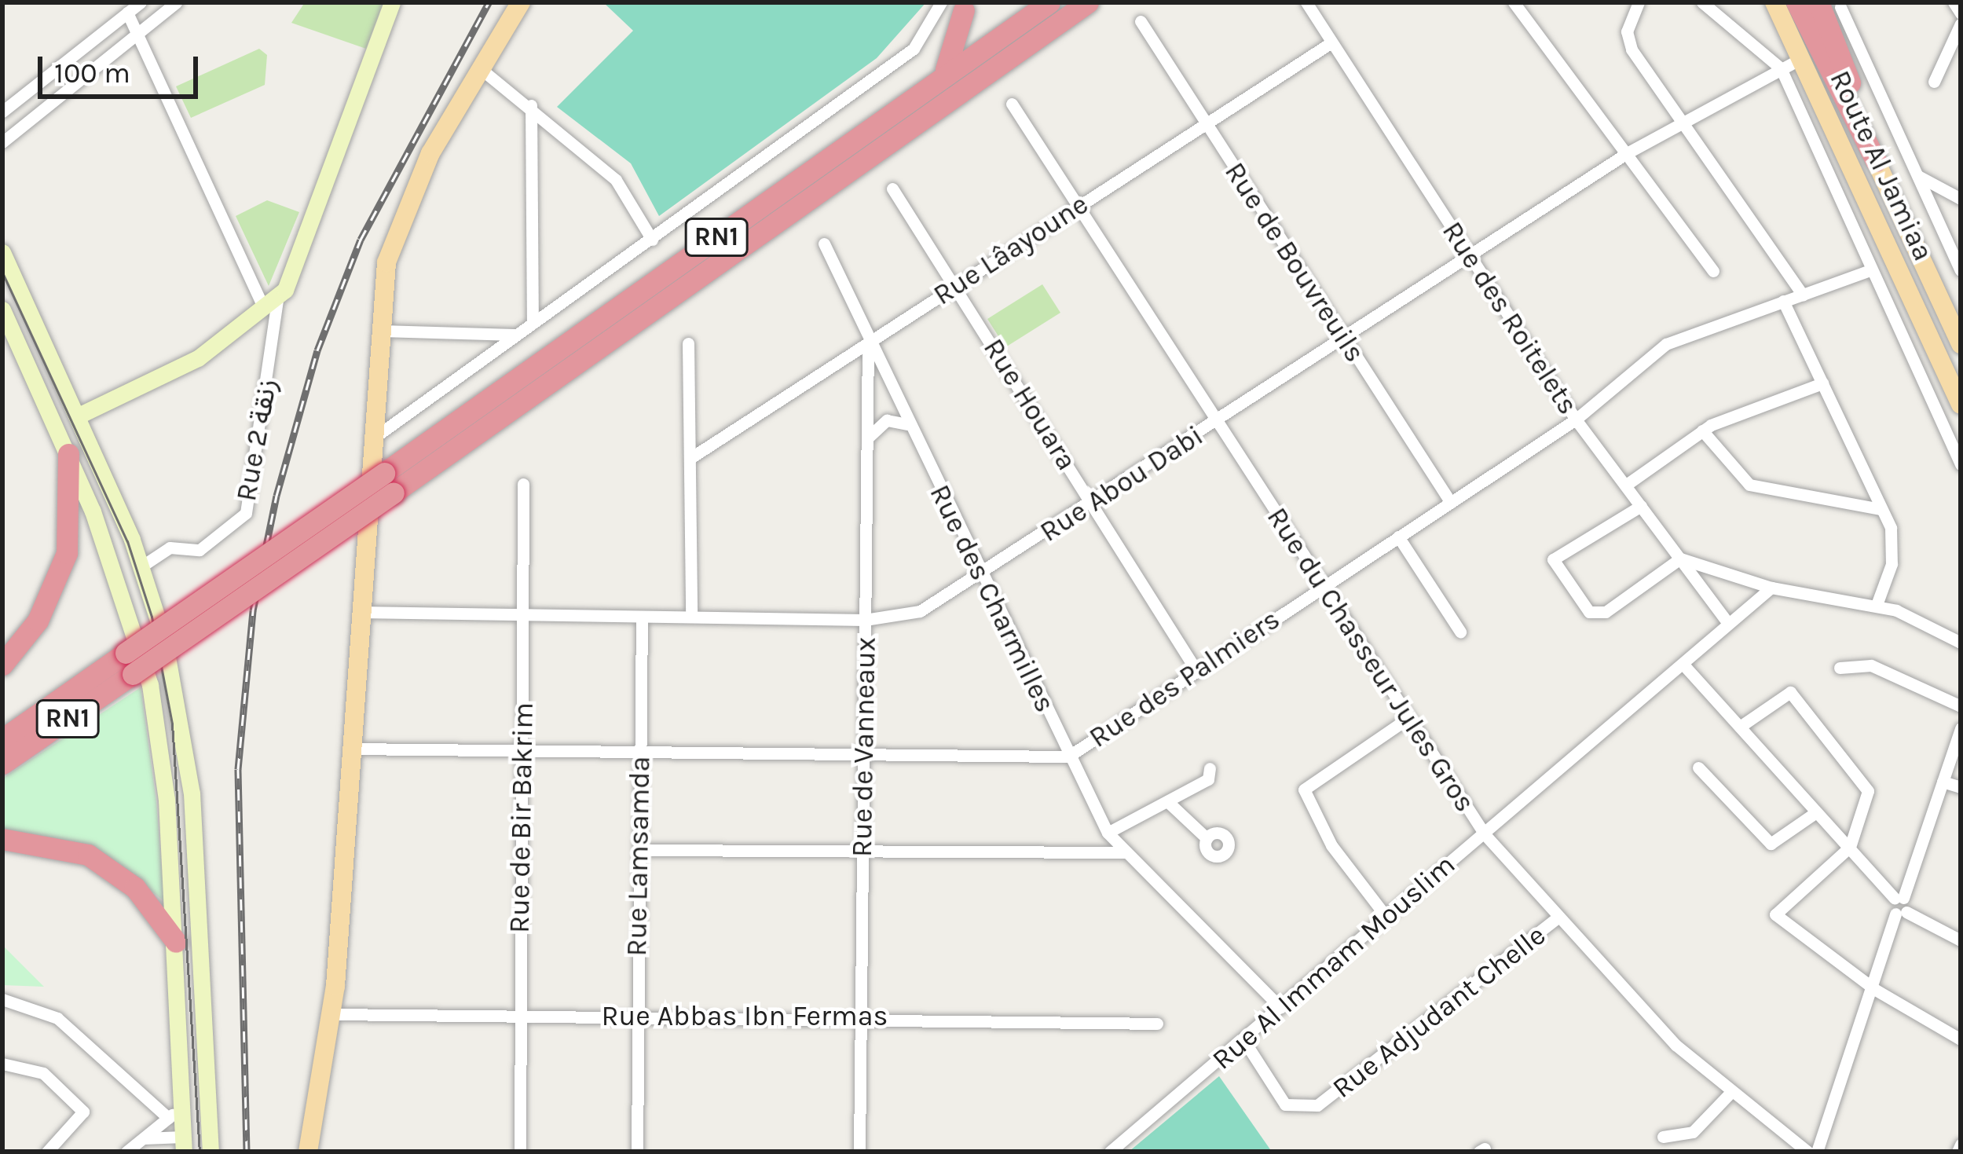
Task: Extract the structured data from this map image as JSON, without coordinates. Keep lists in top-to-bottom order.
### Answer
{
  "streets": {
    "highway": ["Route Al Jamiaa", "RN1"],
    "street": [
      "Rue Lâayoune",
      "Rue de Bouvreuils",
      "Rue des Roitelets",
      "Rue Houara",
      "Rue 2 زنقة",
      "Rue Abou Dabi",
      "Rue des Charmilles",
      "Rue du Chasseur Jules Gros",
      "Rue des Palmiers",
      "Rue de Vanneaux",
      "Rue de Bir Bakrim",
      "Rue Lamsamda",
      "Rue Al Immam Mouslim",
      "Rue Adjudant Chelle",
      "Rue Abbas Ibn Fermas"
    ]
  },
  "crossings": [
    ["Route Al Jamiaa", "Rue Abou Dabi"],
    ["Rue Lâayoune", "Rue de Bouvreuils"],
    ["Rue Lâayoune", "Rue des Roitelets"],
    ["Rue Lâayoune", "Rue Houara"],
    ["Rue Lâayoune", "Rue des Charmilles"],
    ["Rue Lâayoune", "Rue du Chasseur Jules Gros"],
    ["Rue Lâayoune", "Rue de Vanneaux"],
    ["Rue de Bouvreuils", "Rue Abou Dabi"],
    ["Rue de Bouvreuils", "Rue des Palmiers"],
    ["Rue des Roitelets", "Rue Abou Dabi"],
    ["Rue des Roitelets", "Rue des Palmiers"],
    ["Rue des Roitelets", "Rue Al Immam Mouslim"],
    ["Rue Houara", "Rue Abou Dabi"],
    ["Rue Houara", "Rue des Palmiers"],
    ["Rue Abou Dabi", "Rue des Charmilles"],
    ["Rue Abou Dabi", "Rue du Chasseur Jules Gros"],
    ["Rue Abou Dabi", "Rue de Vanneaux"],
    ["Rue Abou Dabi", "Rue de Bir Bakrim"],
    ["Rue Abou Dabi", "Rue Lamsamda"],
    ["Rue des Charmilles", "Rue des Palmiers"],
    ["Rue des Charmilles", "Rue de Vanneaux"],
    ["Rue des Charmilles", "Rue Al Immam Mouslim"],
    ["Rue du Chasseur Jules Gros", "Rue des Palmiers"],
    ["Rue du Chasseur Jules Gros", "Rue Al Immam Mouslim"],
    ["Rue du Chasseur Jules Gros", "Rue Adjudant Chelle"],
    ["Rue des Palmiers", "Rue de Vanneaux"],
    ["Rue des Palmiers", "Rue de Bir Bakrim"],
    ["Rue des Palmiers", "Rue Lamsamda"],
    ["Rue de Vanneaux", "Rue Abbas Ibn Fermas"],
    ["Rue de Bir Bakrim", "Rue Abbas Ibn Fermas"],
    ["Rue Lamsamda", "Rue Abbas Ibn Fermas"],
    ["Rue Al Immam Mouslim", "Rue Adjudant Chelle"]
  ],
  "scale_bar": "100 m"
}
